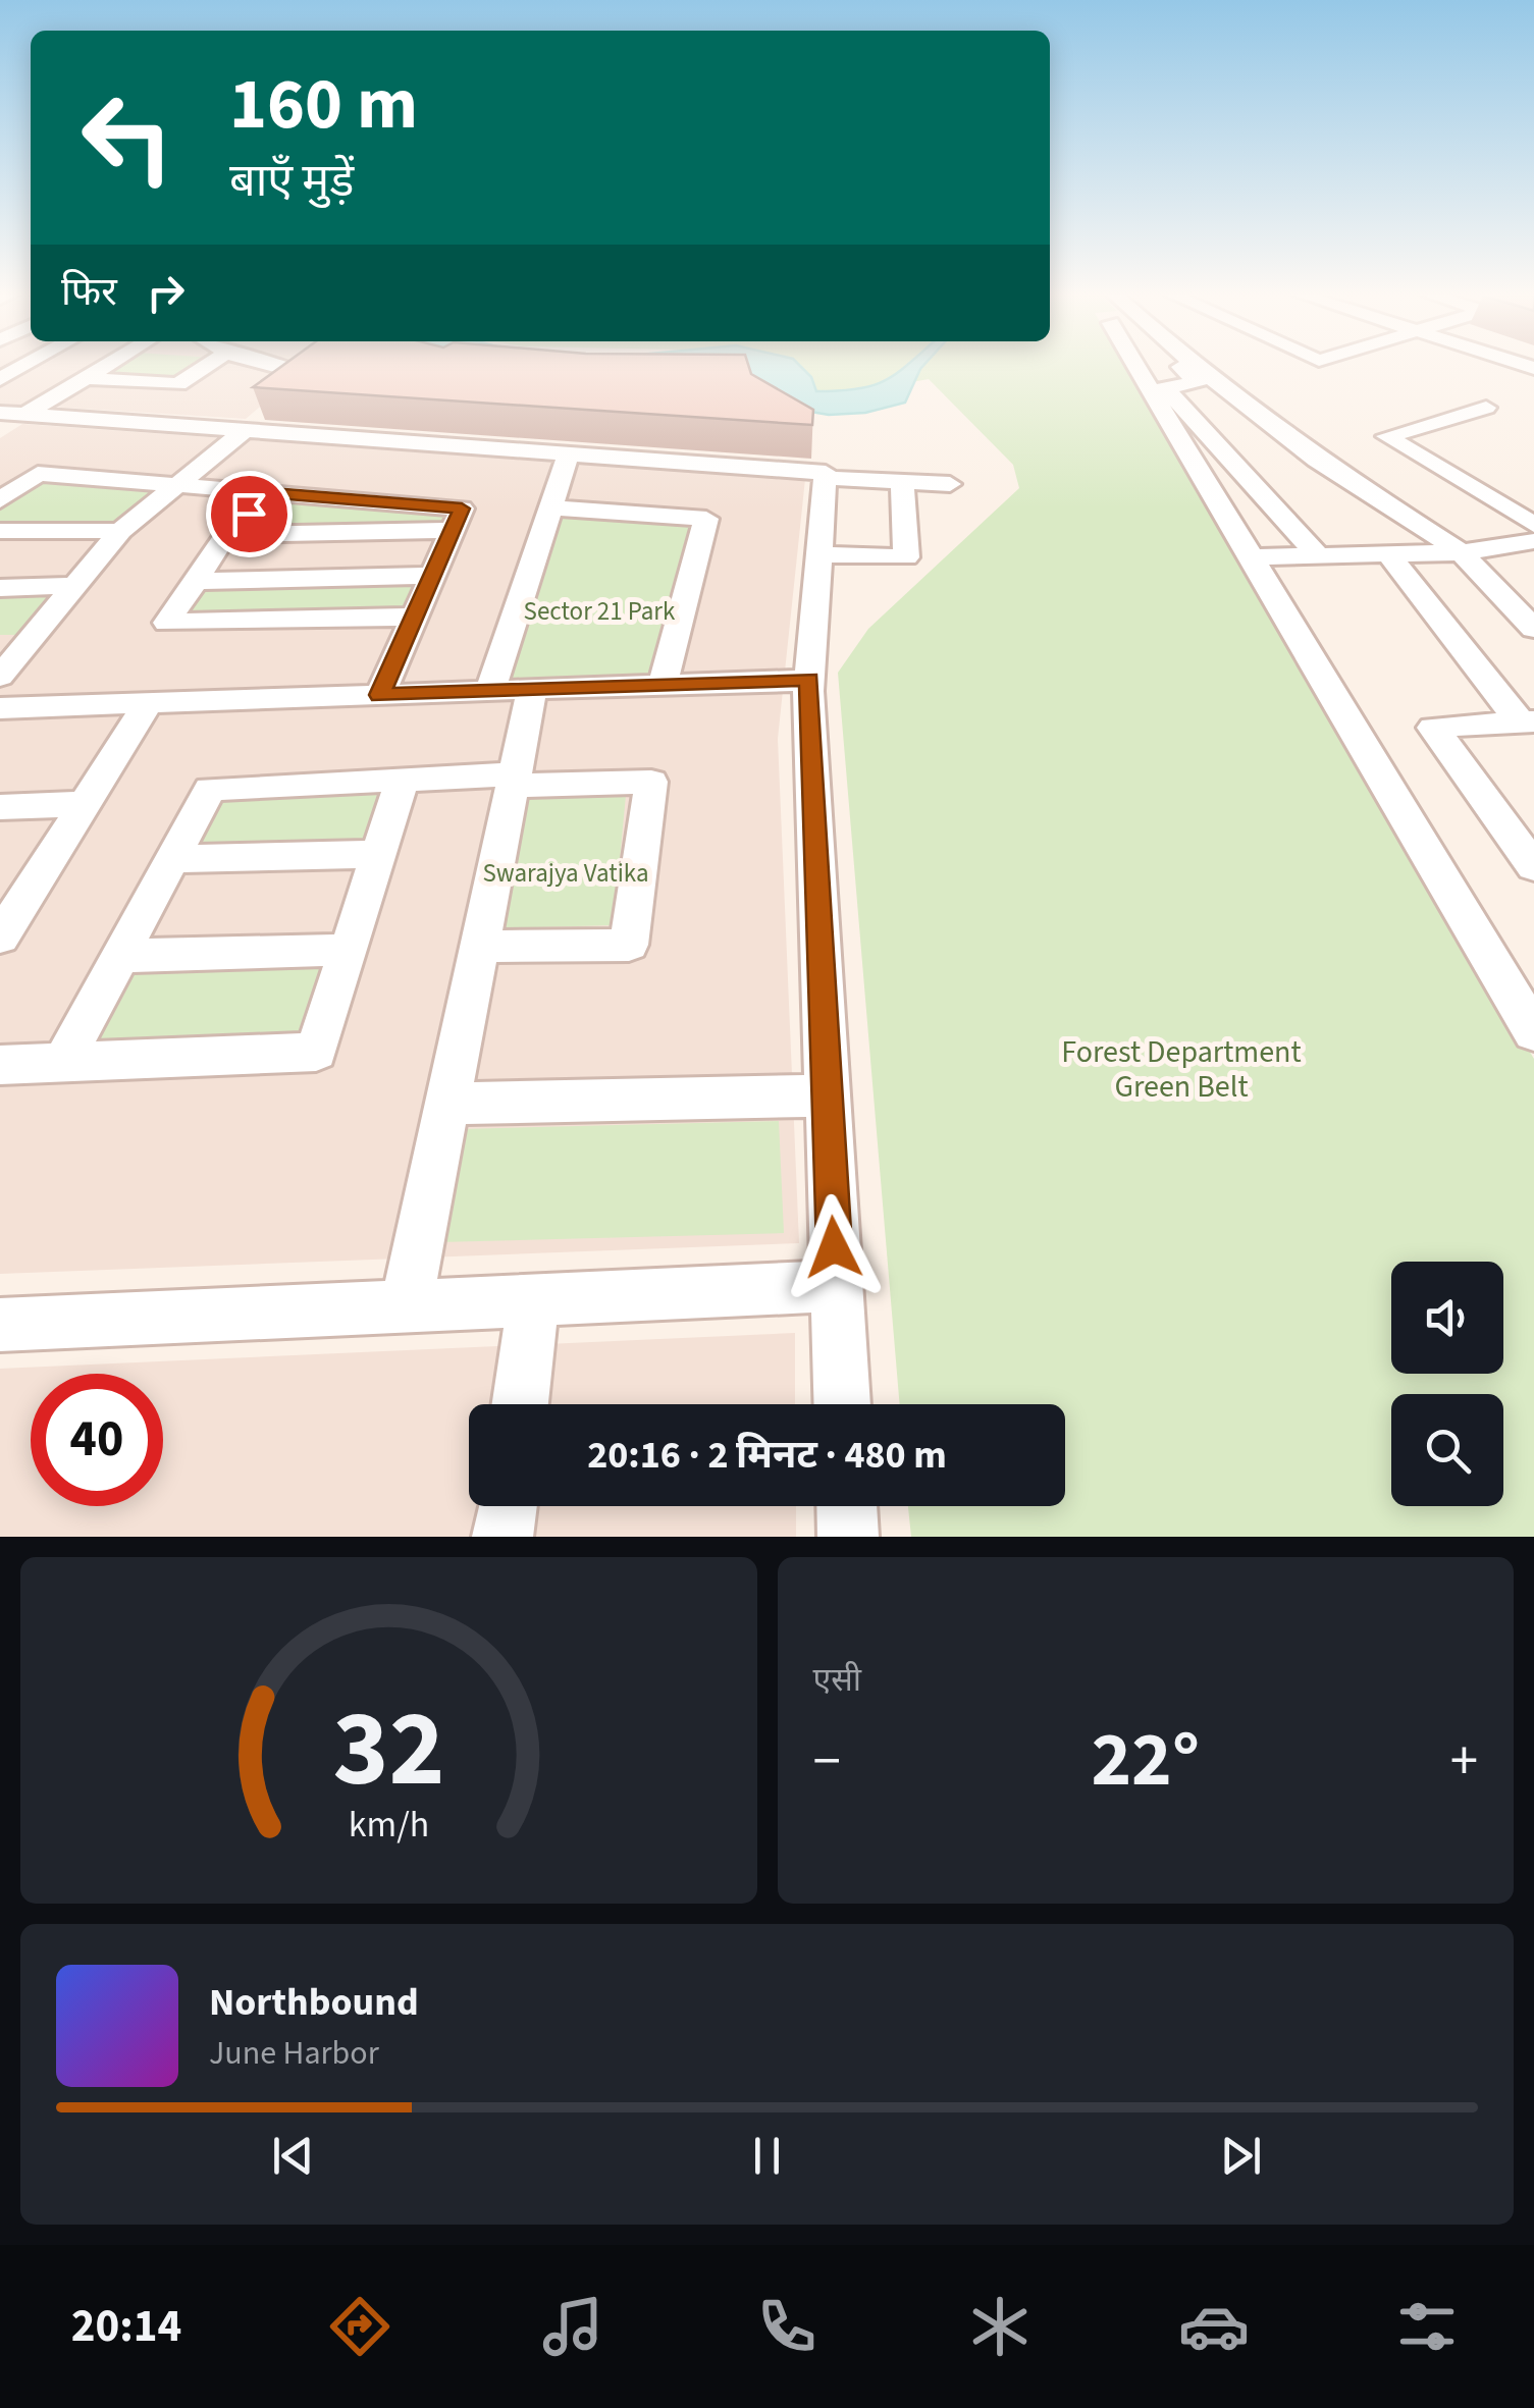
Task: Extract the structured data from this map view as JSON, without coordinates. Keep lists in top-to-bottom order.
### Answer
{
  "parks": ["Sector 21 Park", "Swarajya Vatika", "Forest Department Green Belt"],
  "page": {
    "turn": ["160 m", "बाएँ मुड़ें"],
    "then": "फिर",
    "limit": "40",
    "trip": "20:16 · 2 मिनट · 480 m",
    "tile": "एसी",
    "heat": ["−", "22°", "+"],
    "song": ["Northbound", "June Harbor"],
    "tabs": "20:14",
    "gauge": ["32", "km/h"]
  }
}
